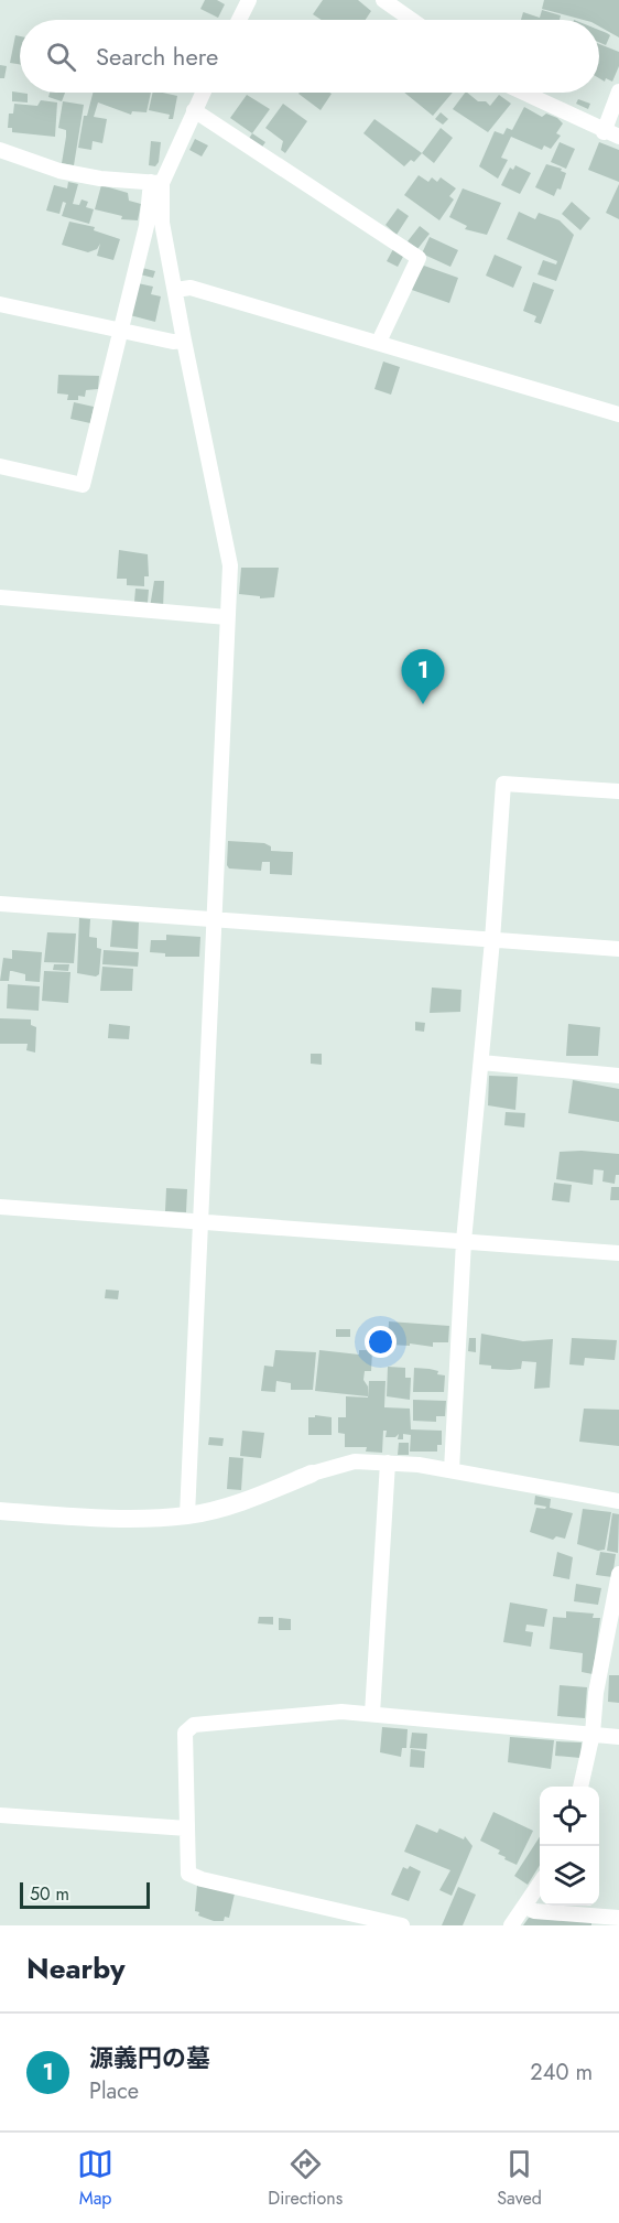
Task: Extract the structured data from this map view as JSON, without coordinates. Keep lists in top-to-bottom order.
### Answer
{
  "scale_bar": "50 m",
  "page": {
    "search": "Search here",
    "pins": "1",
    "scale": "50 m",
    "heading": "Nearby",
    "list": [
      {
        "mark": "1",
        "name": "源義円の墓",
        "note": "Place",
        "value": "240 m"
      }
    ],
    "nav": ["Map", "Directions", "Saved"]
  }
}
